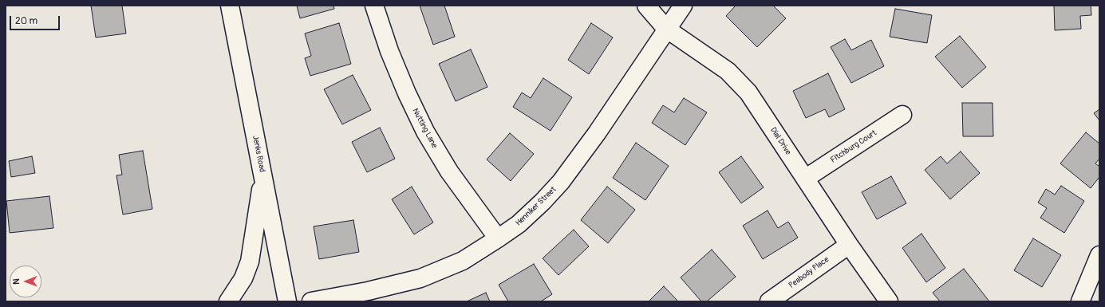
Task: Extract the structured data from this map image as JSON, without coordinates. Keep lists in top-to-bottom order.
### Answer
{
  "streets": {
    "street": [
      "Nutting Lane",
      "Dial Drive",
      "Fitchburg Court",
      "Jenks Road",
      "Henniker Street",
      "Peabody Place"
    ]
  },
  "crossings": [
    ["Nutting Lane", "Henniker Street"],
    ["Dial Drive", "Fitchburg Court"],
    ["Dial Drive", "Henniker Street"],
    ["Dial Drive", "Peabody Place"]
  ],
  "scale_bar": "20 m",
  "north": "left"
}
